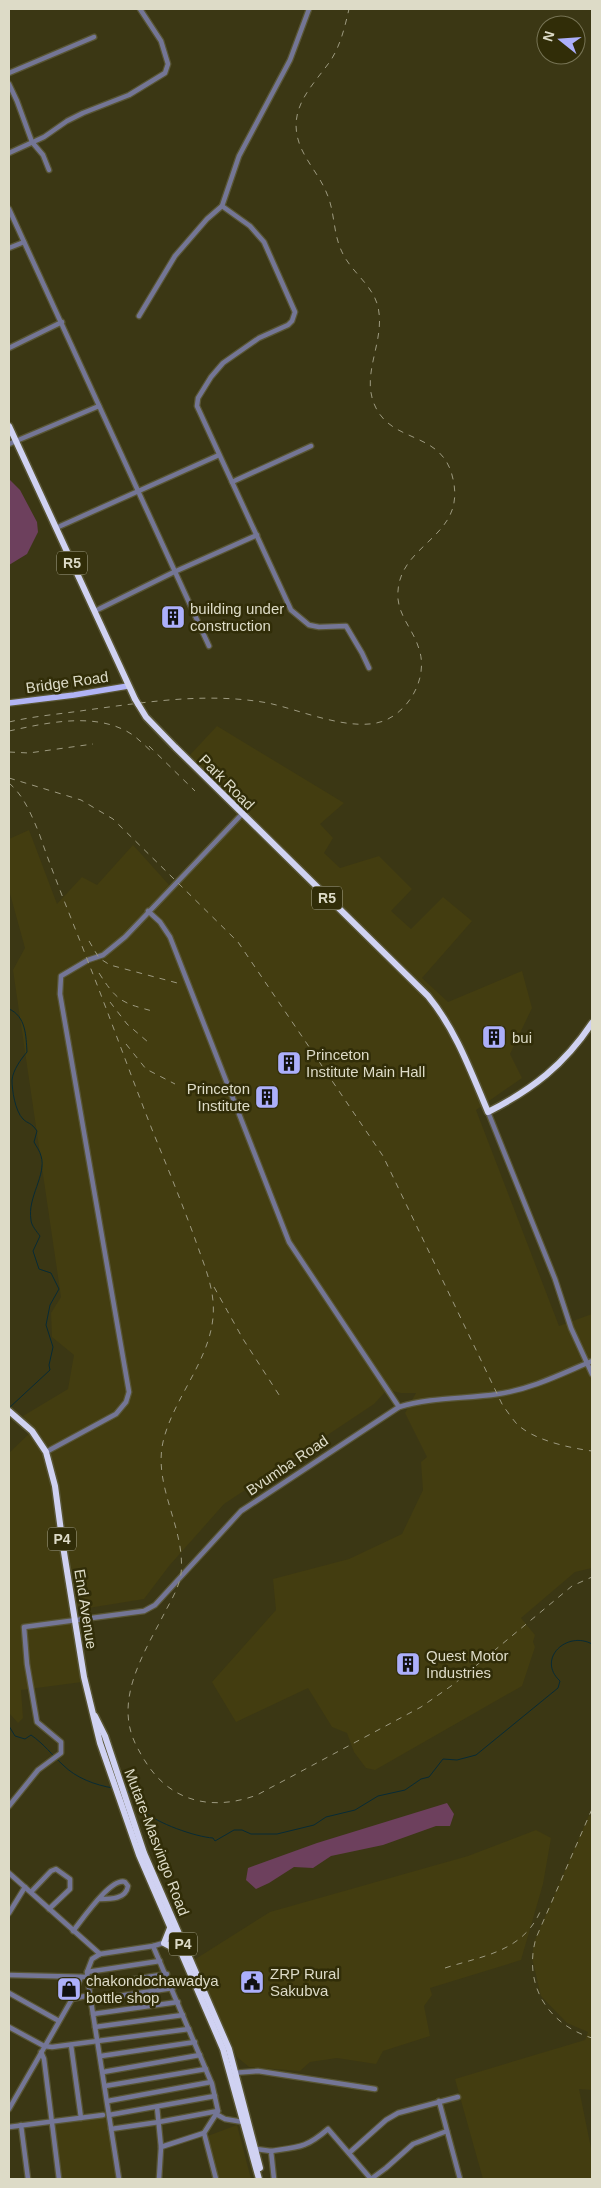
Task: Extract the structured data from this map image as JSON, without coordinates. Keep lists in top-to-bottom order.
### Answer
{
  "streets": {
    "highway": [
      "R5",
      "Park Road",
      "P4",
      "End Avenue",
      "Mutare-Masvingo Road"
    ],
    "main road": ["Bridge Road"],
    "street": ["Bvumba Road"]
  },
  "crossings": [
    ["Bridge Road", "Park Road"],
    ["Bvumba Road", "End Avenue"],
    ["End Avenue", "Mutare-Masvingo Road"]
  ],
  "places": {
    "building": [
      "building under construction",
      "bui",
      "Princeton Institute Main Hall",
      "Princeton Institute",
      "Quest Motor Industries"
    ],
    "public building": ["ZRP Rural Sakubva"],
    "shop": ["chakondochawadya bottle shop"]
  },
  "north": "left"
}
